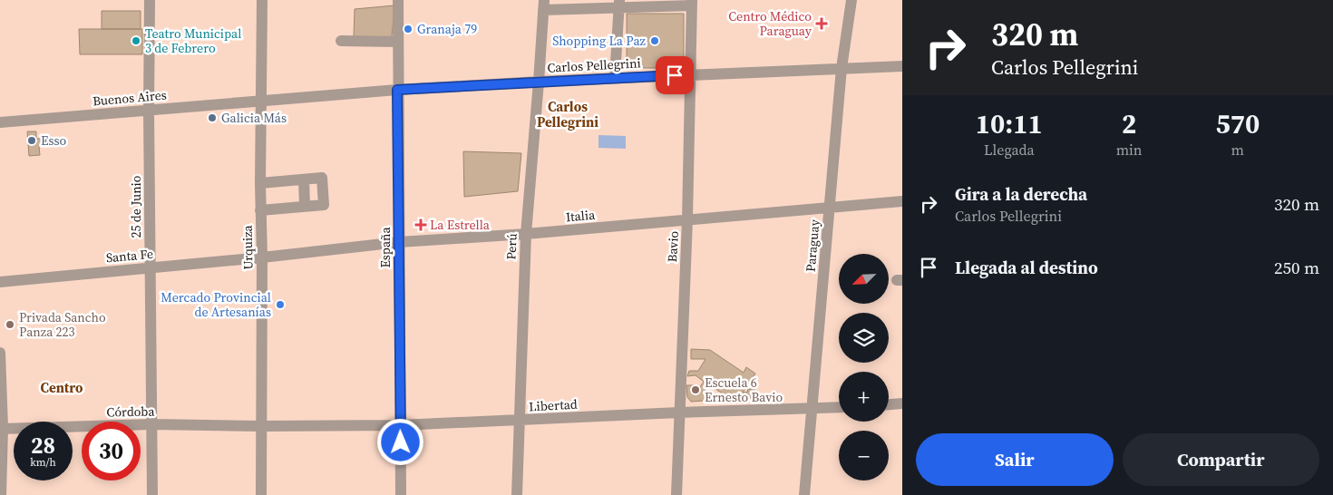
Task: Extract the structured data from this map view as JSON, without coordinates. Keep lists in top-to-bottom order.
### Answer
{
  "streets": {
    "street": [
      "Carlos Pellegrini",
      "Buenos Aires",
      "25 de Junio",
      "Italia",
      "Paraguay",
      "Perú",
      "Bavio",
      "Urquiza",
      "España",
      "Santa Fe",
      "Libertad",
      "Córdoba"
    ]
  },
  "crossings": [
    ["Carlos Pellegrini", "Buenos Aires"],
    ["Carlos Pellegrini", "Paraguay"],
    ["Carlos Pellegrini", "Perú"],
    ["Carlos Pellegrini", "Bavio"],
    ["Carlos Pellegrini", "Urquiza"],
    ["Carlos Pellegrini", "España"],
    ["Buenos Aires", "25 de Junio"],
    ["Buenos Aires", "Urquiza"],
    ["25 de Junio", "Santa Fe"],
    ["25 de Junio", "Córdoba"],
    ["Italia", "Paraguay"],
    ["Italia", "Perú"],
    ["Italia", "Bavio"],
    ["Italia", "Urquiza"],
    ["Italia", "España"],
    ["Italia", "Santa Fe"],
    ["Paraguay", "Libertad"],
    ["Perú", "Libertad"],
    ["Bavio", "Libertad"],
    ["Urquiza", "Santa Fe"],
    ["Urquiza", "Libertad"],
    ["Urquiza", "Córdoba"],
    ["España", "Libertad"],
    ["Libertad", "Córdoba"]
  ],
  "districts": ["Carlos Pellegrini", "Centro"],
  "places": {
    "health": ["Centro Médico Paraguay", "La Estrella"],
    "other": [
      "Granaja 79",
      "Teatro Municipal 3 de Febrero",
      "Shopping La Paz",
      "Galicia Más",
      "Esso",
      "Mercado Provincial de Artesanías",
      "Privada Sancho Panza 223",
      "Escuela 6 Ernesto Bavio"
    ]
  },
  "north": "bottom left",
  "page": {
    "turn": ["320 m", "Carlos Pellegrini"],
    "eta": [
      "10:11",
      "Llegada",
      "2",
      "min",
      "570",
      "m"
    ],
    "list": [
      {
        "name": "Gira a la derecha",
        "note": "Carlos Pellegrini",
        "value": "320 m"
      },
      {
        "name": "Llegada al destino",
        "value": "250 m"
      }
    ],
    "map_buttons": ["+", "−"],
    "speed": "28 km/h",
    "limit": "30",
    "buttons": ["Salir", "Compartir"]
  }
}
